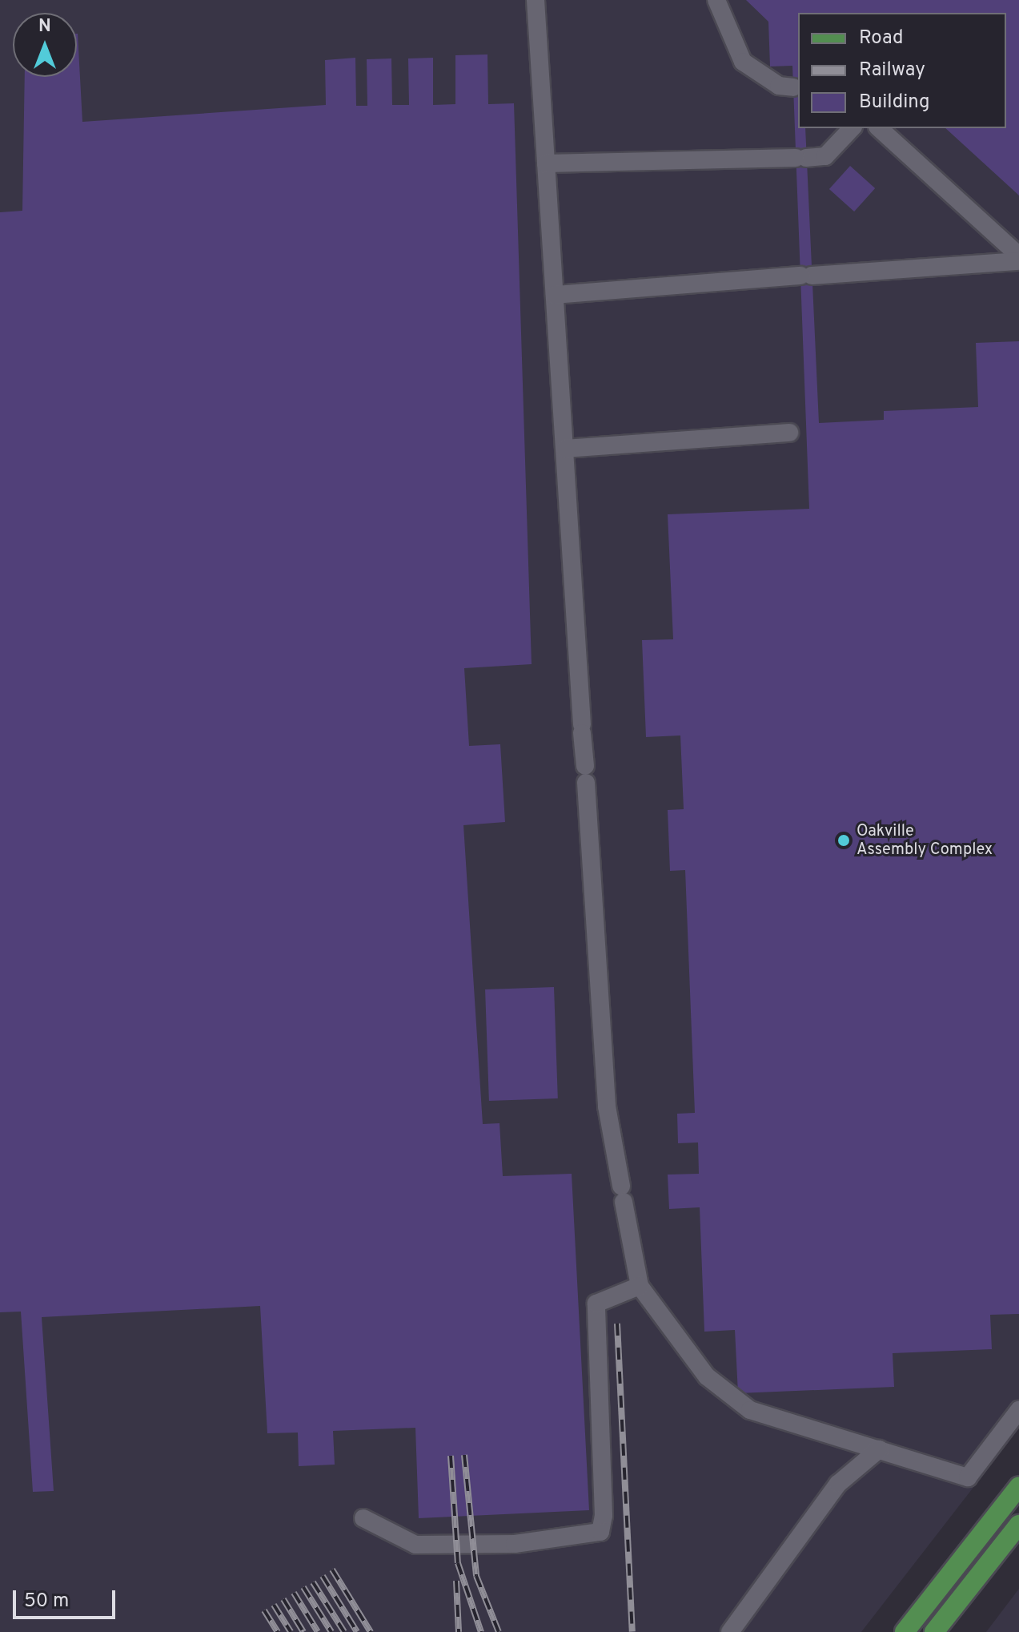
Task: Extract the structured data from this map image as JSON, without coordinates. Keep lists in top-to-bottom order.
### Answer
{
  "places": ["Oakville Assembly Complex"],
  "legend": ["Road", "Railway", "Building"],
  "scale_bar": "50 m",
  "north": "top"
}
